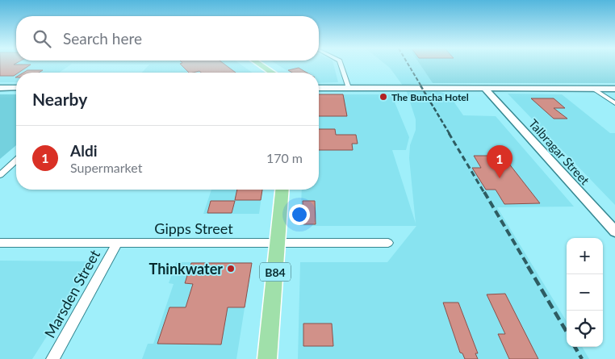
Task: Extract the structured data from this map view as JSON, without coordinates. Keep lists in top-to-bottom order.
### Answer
{
  "streets": {
    "main road": ["B84"],
    "street": ["Talbragar Street", "Gipps Street", "Marsden Street"]
  },
  "crossings": [
    ["Gipps Street", "B84"],
    ["Gipps Street", "Marsden Street"]
  ],
  "places": ["The Buncha Hotel", "Thinkwater"],
  "page": {
    "search": "Search here",
    "heading": "Nearby",
    "list": [
      {
        "mark": "1",
        "name": "Aldi",
        "note": "Supermarket",
        "value": "170 m"
      }
    ],
    "pins": "1",
    "map_buttons": ["+", "−"]
  }
}
